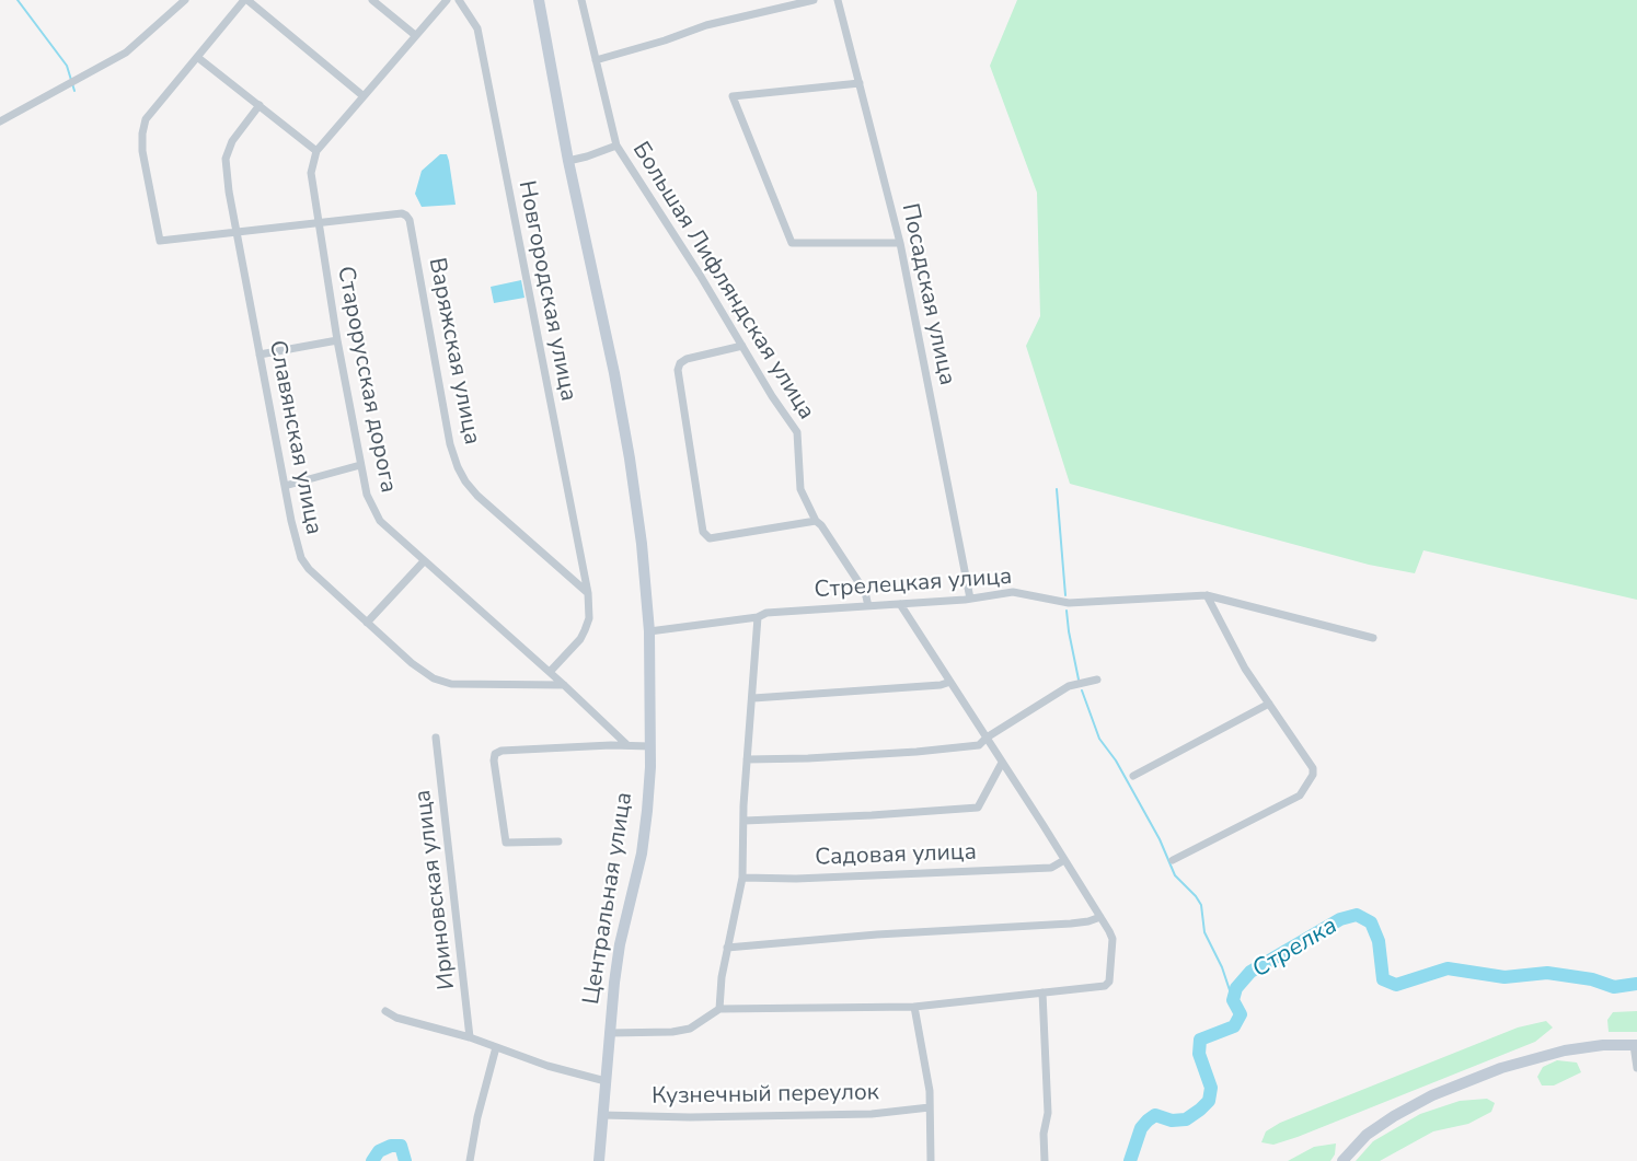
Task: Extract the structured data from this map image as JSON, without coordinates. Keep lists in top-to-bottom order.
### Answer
{
  "streets": {
    "main road": ["Центральная улица"],
    "street": [
      "Большая Лифляндская улица",
      "Новгородская улица",
      "Посадская улица",
      "Варяжская улица",
      "Старорусская дорога",
      "Славянская улица",
      "Стрелецкая улица",
      "Садовая улица",
      "Ириновская улица",
      "Кузнечный переулок"
    ]
  },
  "crossings": [
    ["Большая Лифляндская улица", "Стрелецкая улица"],
    ["Новгородская улица", "Варяжская улица"],
    ["Посадская улица", "Стрелецкая улица"],
    ["Варяжская улица", "Старорусская дорога"],
    ["Варяжская улица", "Славянская улица"],
    ["Старорусская дорога", "Славянская улица"],
    ["Стрелецкая улица", "Центральная улица"],
    ["Центральная улица", "Кузнечный переулок"]
  ],
  "water": ["Стрелка"]
}
